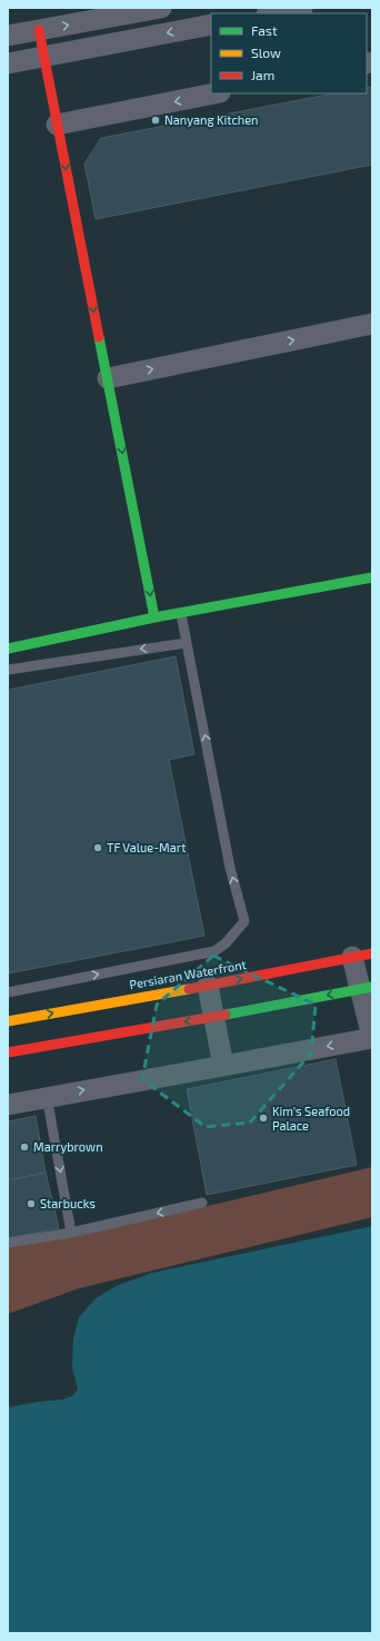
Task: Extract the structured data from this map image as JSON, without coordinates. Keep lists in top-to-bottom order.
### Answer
{
  "streets": {
    "street": ["Persiaran Waterfront"]
  },
  "places": [
    "Nanyang Kitchen",
    "TF Value-Mart",
    "Kim's Seafood Palace",
    "Marrybrown",
    "Starbucks"
  ],
  "legend": ["Fast", "Slow", "Jam"]
}
